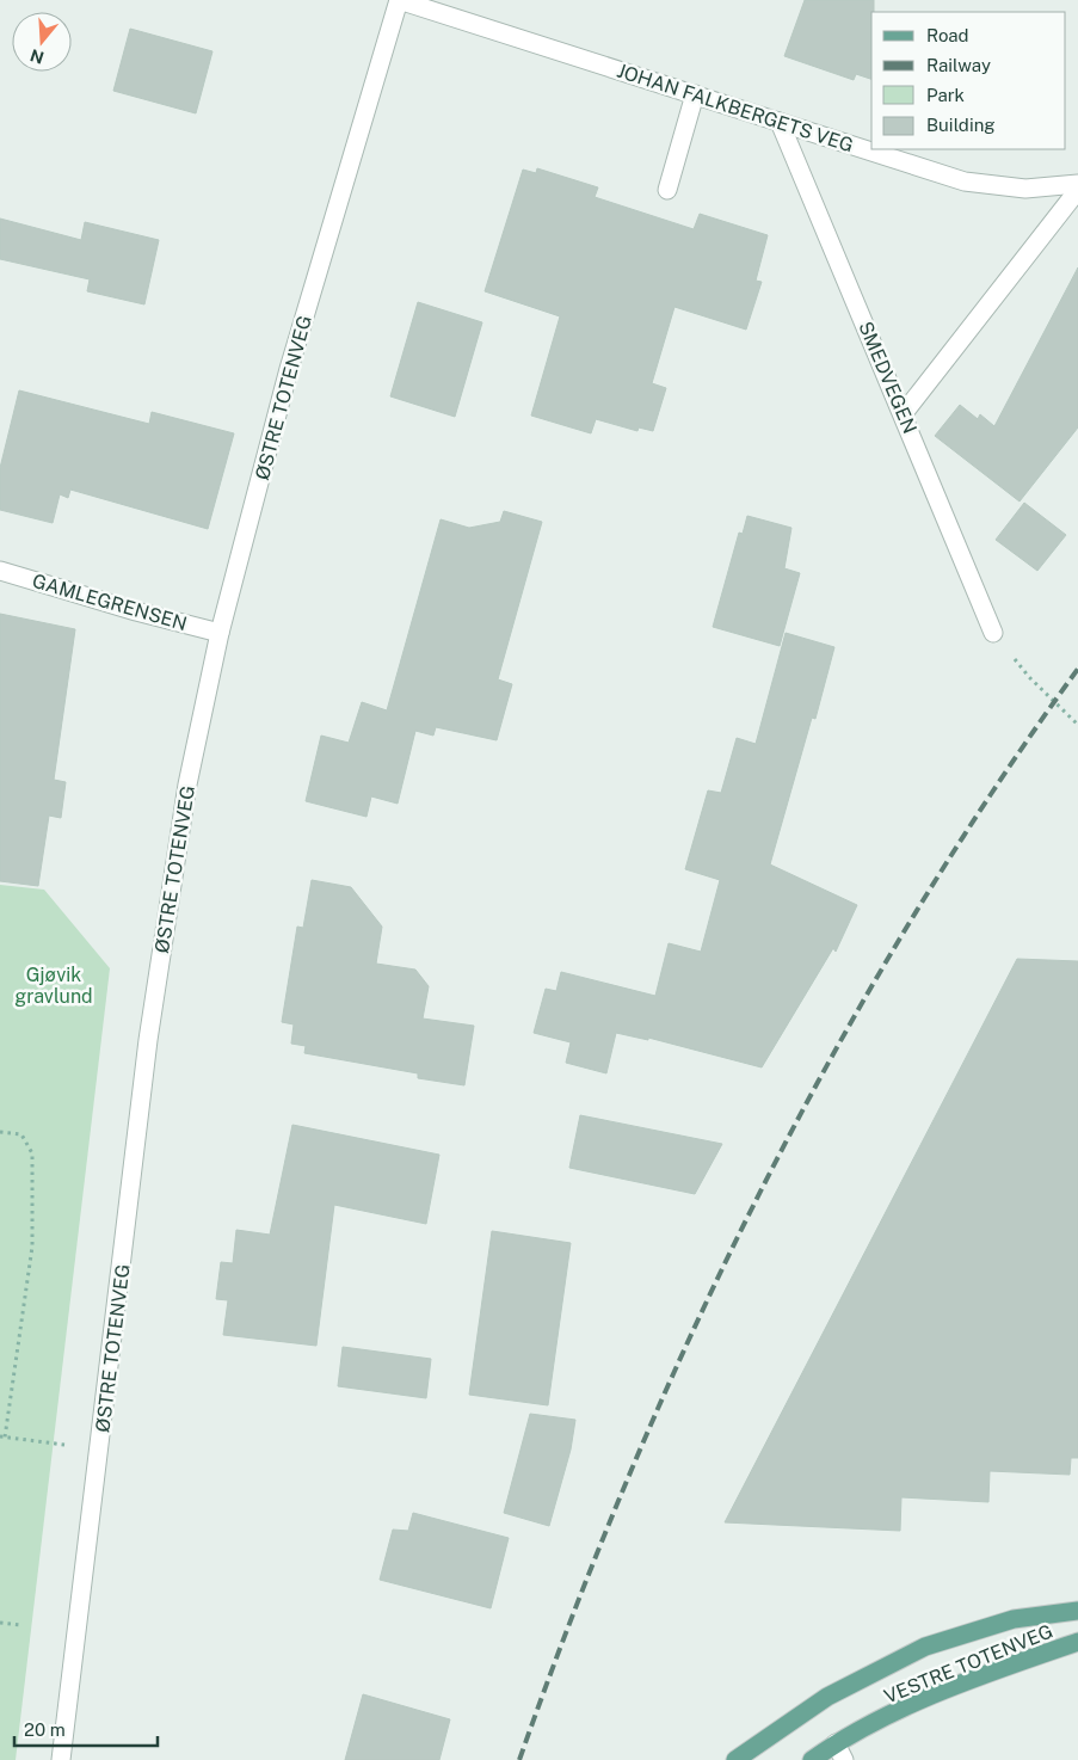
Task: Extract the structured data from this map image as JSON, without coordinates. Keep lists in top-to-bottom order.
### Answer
{
  "streets": {
    "main road": ["VESTRE TOTENVEG"],
    "street": [
      "JOHAN FALKBERGETS VEG",
      "SMEDVEGEN",
      "ØSTRE TOTENVEG",
      "GAMLEGRENSEN"
    ]
  },
  "crossings": [
    ["JOHAN FALKBERGETS VEG", "SMEDVEGEN"],
    ["JOHAN FALKBERGETS VEG", "ØSTRE TOTENVEG"],
    ["ØSTRE TOTENVEG", "GAMLEGRENSEN"]
  ],
  "parks": ["Gjøvik gravlund"],
  "legend": [
    "Road",
    "Railway",
    "Park",
    "Building"
  ],
  "scale_bar": "20 m",
  "north": "bottom"
}
